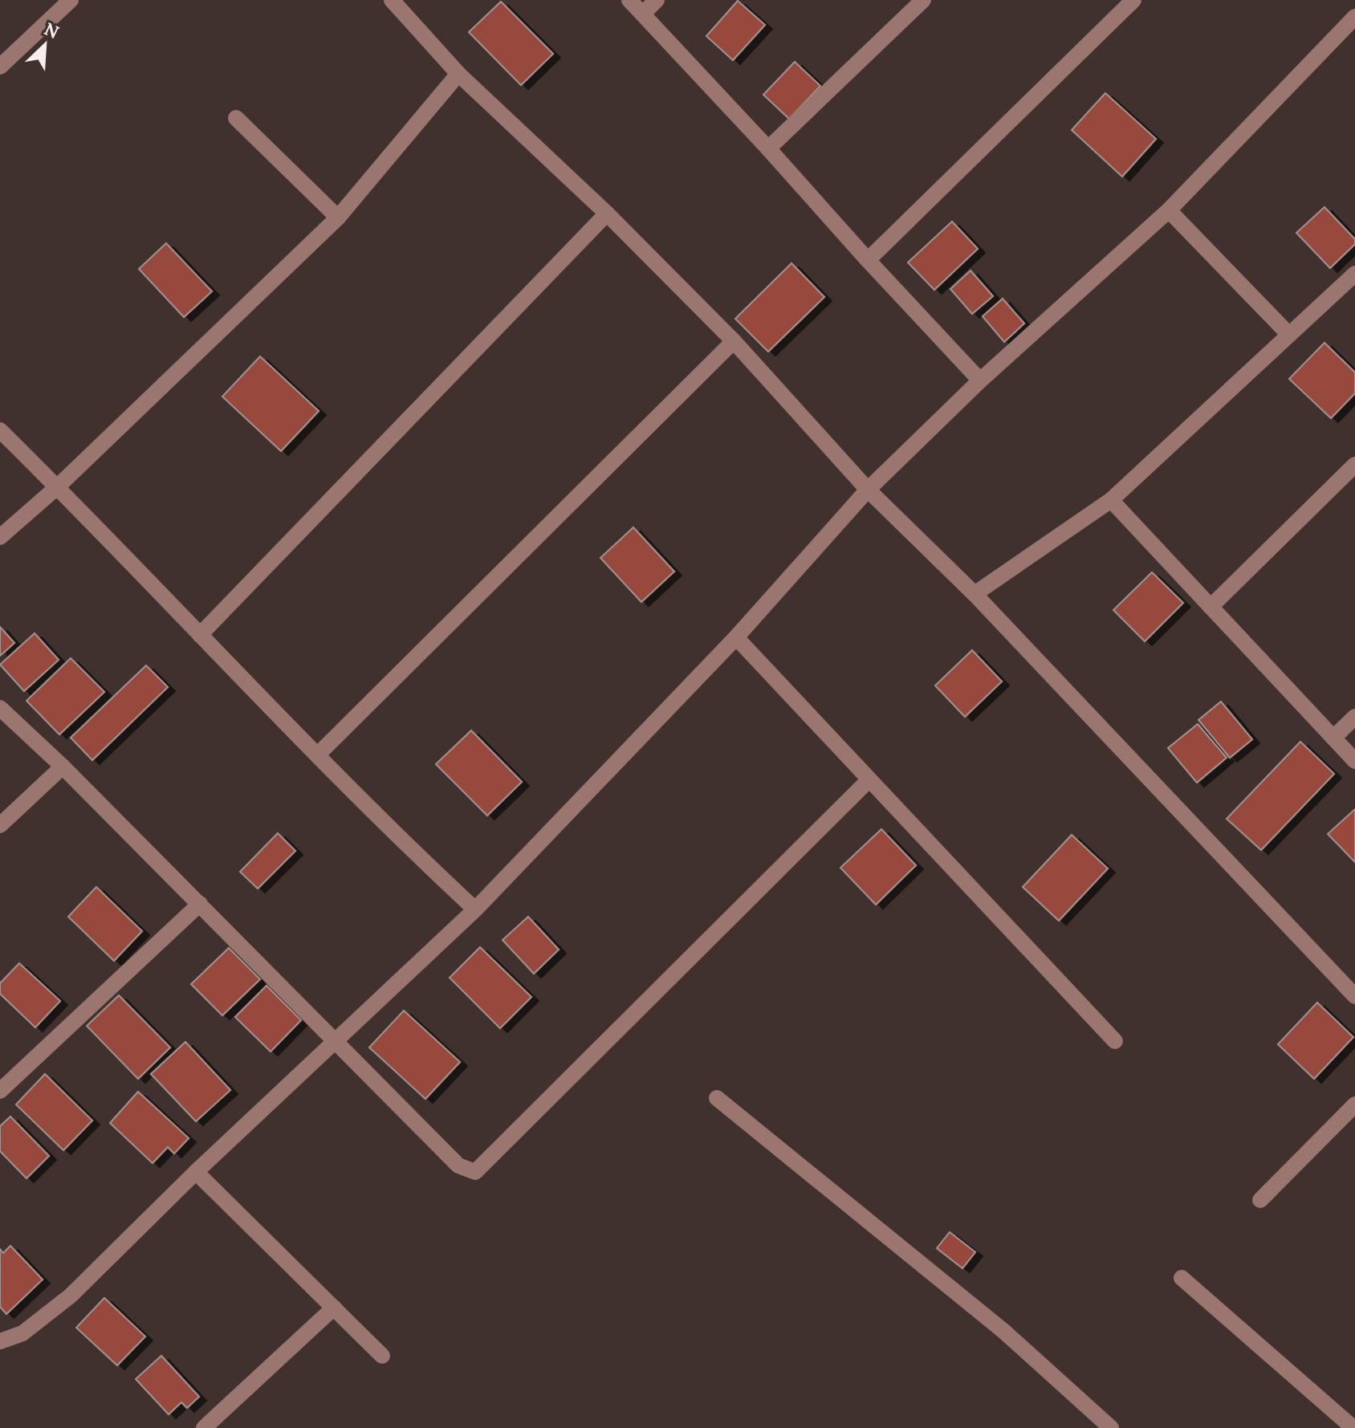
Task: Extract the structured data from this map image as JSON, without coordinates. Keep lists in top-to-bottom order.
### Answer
{
  "north": "top right"
}
